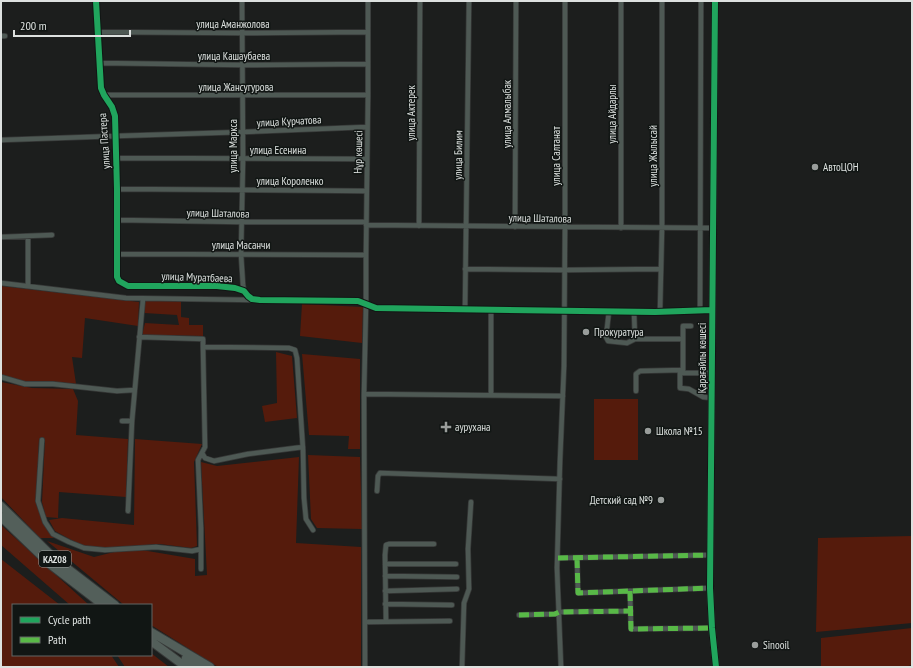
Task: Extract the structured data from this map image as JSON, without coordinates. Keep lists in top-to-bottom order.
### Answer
{
  "streets": {
    "highway": ["KAZ08"],
    "street": [
      "улица Аманжолова",
      "улица Кашаубаева",
      "улица Жансугурова",
      "улица Актерек",
      "улица Алмалыбак",
      "улица Айдарлы",
      "улица Курчатова",
      "улица Пастера",
      "улица Маркса",
      "улица Есенина",
      "Нұр көшесі",
      "улица Билим",
      "улица Салтанат",
      "улица Жылысай",
      "улица Короленко",
      "улица Шаталова",
      "улица Масанчи",
      "улица Муратбаева",
      "Қарағайлы көшесі"
    ]
  },
  "crossings": [
    ["улица Аманжолова", "улица Пастера"],
    ["улица Аманжолова", "улица Маркса"],
    ["улица Аманжолова", "Нұр көшесі"],
    ["улица Кашаубаева", "улица Пастера"],
    ["улица Кашаубаева", "улица Маркса"],
    ["улица Кашаубаева", "Нұр көшесі"],
    ["улица Жансугурова", "улица Пастера"],
    ["улица Жансугурова", "улица Маркса"],
    ["улица Жансугурова", "Нұр көшесі"],
    ["улица Актерек", "улица Шаталова"],
    ["улица Алмалыбак", "улица Шаталова"],
    ["улица Айдарлы", "улица Шаталова"],
    ["улица Курчатова", "улица Пастера"],
    ["улица Курчатова", "улица Маркса"],
    ["улица Курчатова", "Нұр көшесі"],
    ["улица Пастера", "улица Есенина"],
    ["улица Пастера", "улица Короленко"],
    ["улица Пастера", "улица Шаталова"],
    ["улица Пастера", "улица Масанчи"],
    ["улица Пастера", "улица Муратбаева"],
    ["улица Маркса", "улица Есенина"],
    ["улица Маркса", "улица Короленко"],
    ["улица Маркса", "улица Шаталова"],
    ["улица Маркса", "улица Масанчи"],
    ["улица Маркса", "улица Муратбаева"],
    ["улица Есенина", "Нұр көшесі"],
    ["Нұр көшесі", "улица Короленко"],
    ["Нұр көшесі", "улица Шаталова"],
    ["Нұр көшесі", "улица Масанчи"],
    ["Нұр көшесі", "улица Муратбаева"],
    ["улица Билим", "улица Шаталова"],
    ["улица Билим", "улица Муратбаева"],
    ["улица Салтанат", "улица Шаталова"],
    ["улица Салтанат", "улица Муратбаева"],
    ["улица Жылысай", "улица Шаталова"],
    ["улица Жылысай", "улица Муратбаева"],
    ["улица Шаталова", "Қарағайлы көшесі"],
    ["улица Муратбаева", "Қарағайлы көшесі"]
  ],
  "places": {
    "other": [
      "АвтоЦОН",
      "Прокуратура",
      "Школа №15",
      "Детский сад №9",
      "Sinooil"
    ],
    "health": ["аурухана"]
  },
  "legend": ["Cycle path", "Path"],
  "scale_bar": "200 m"
}
